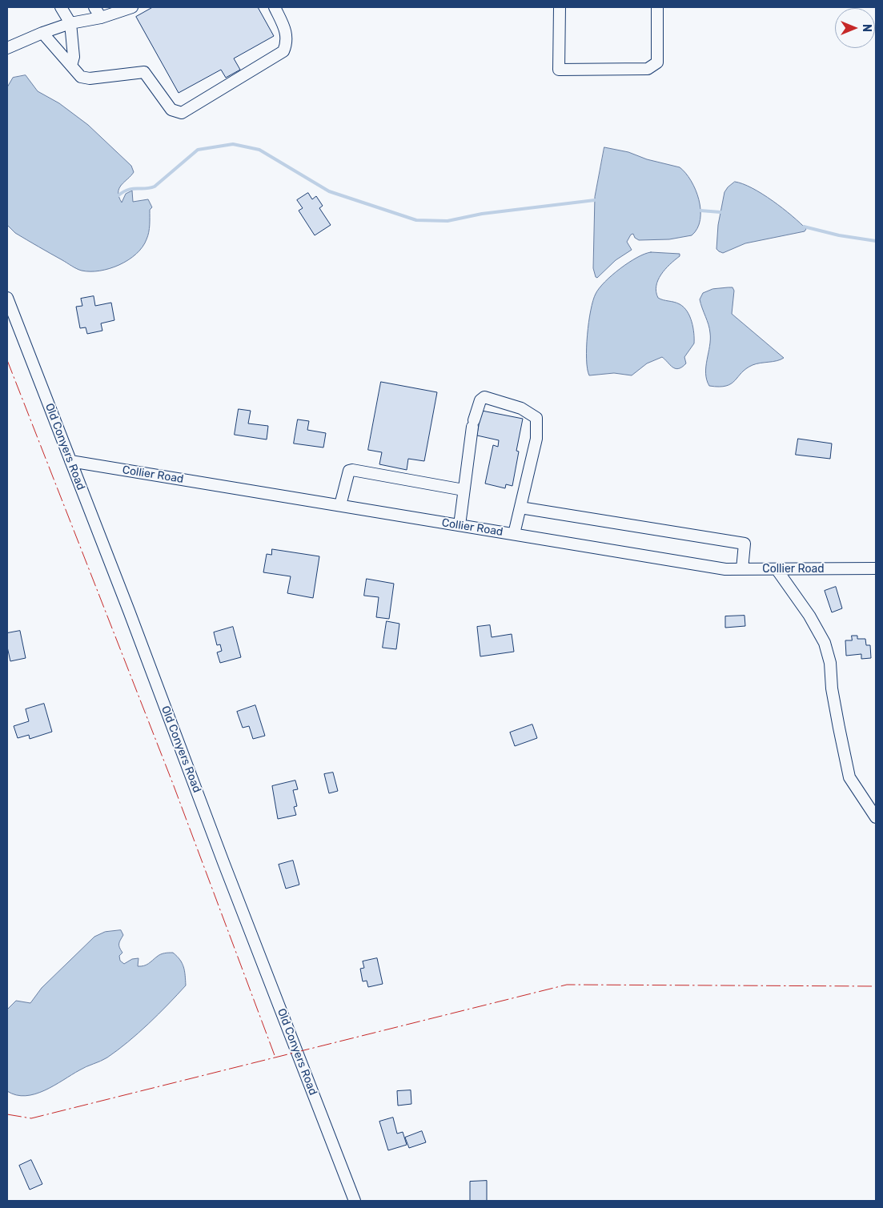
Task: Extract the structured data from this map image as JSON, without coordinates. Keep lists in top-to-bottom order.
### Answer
{
  "streets": {
    "street": ["Old Conyers Road", "Collier Road"]
  },
  "crossings": [
    ["Old Conyers Road", "Collier Road"]
  ],
  "north": "right"
}
